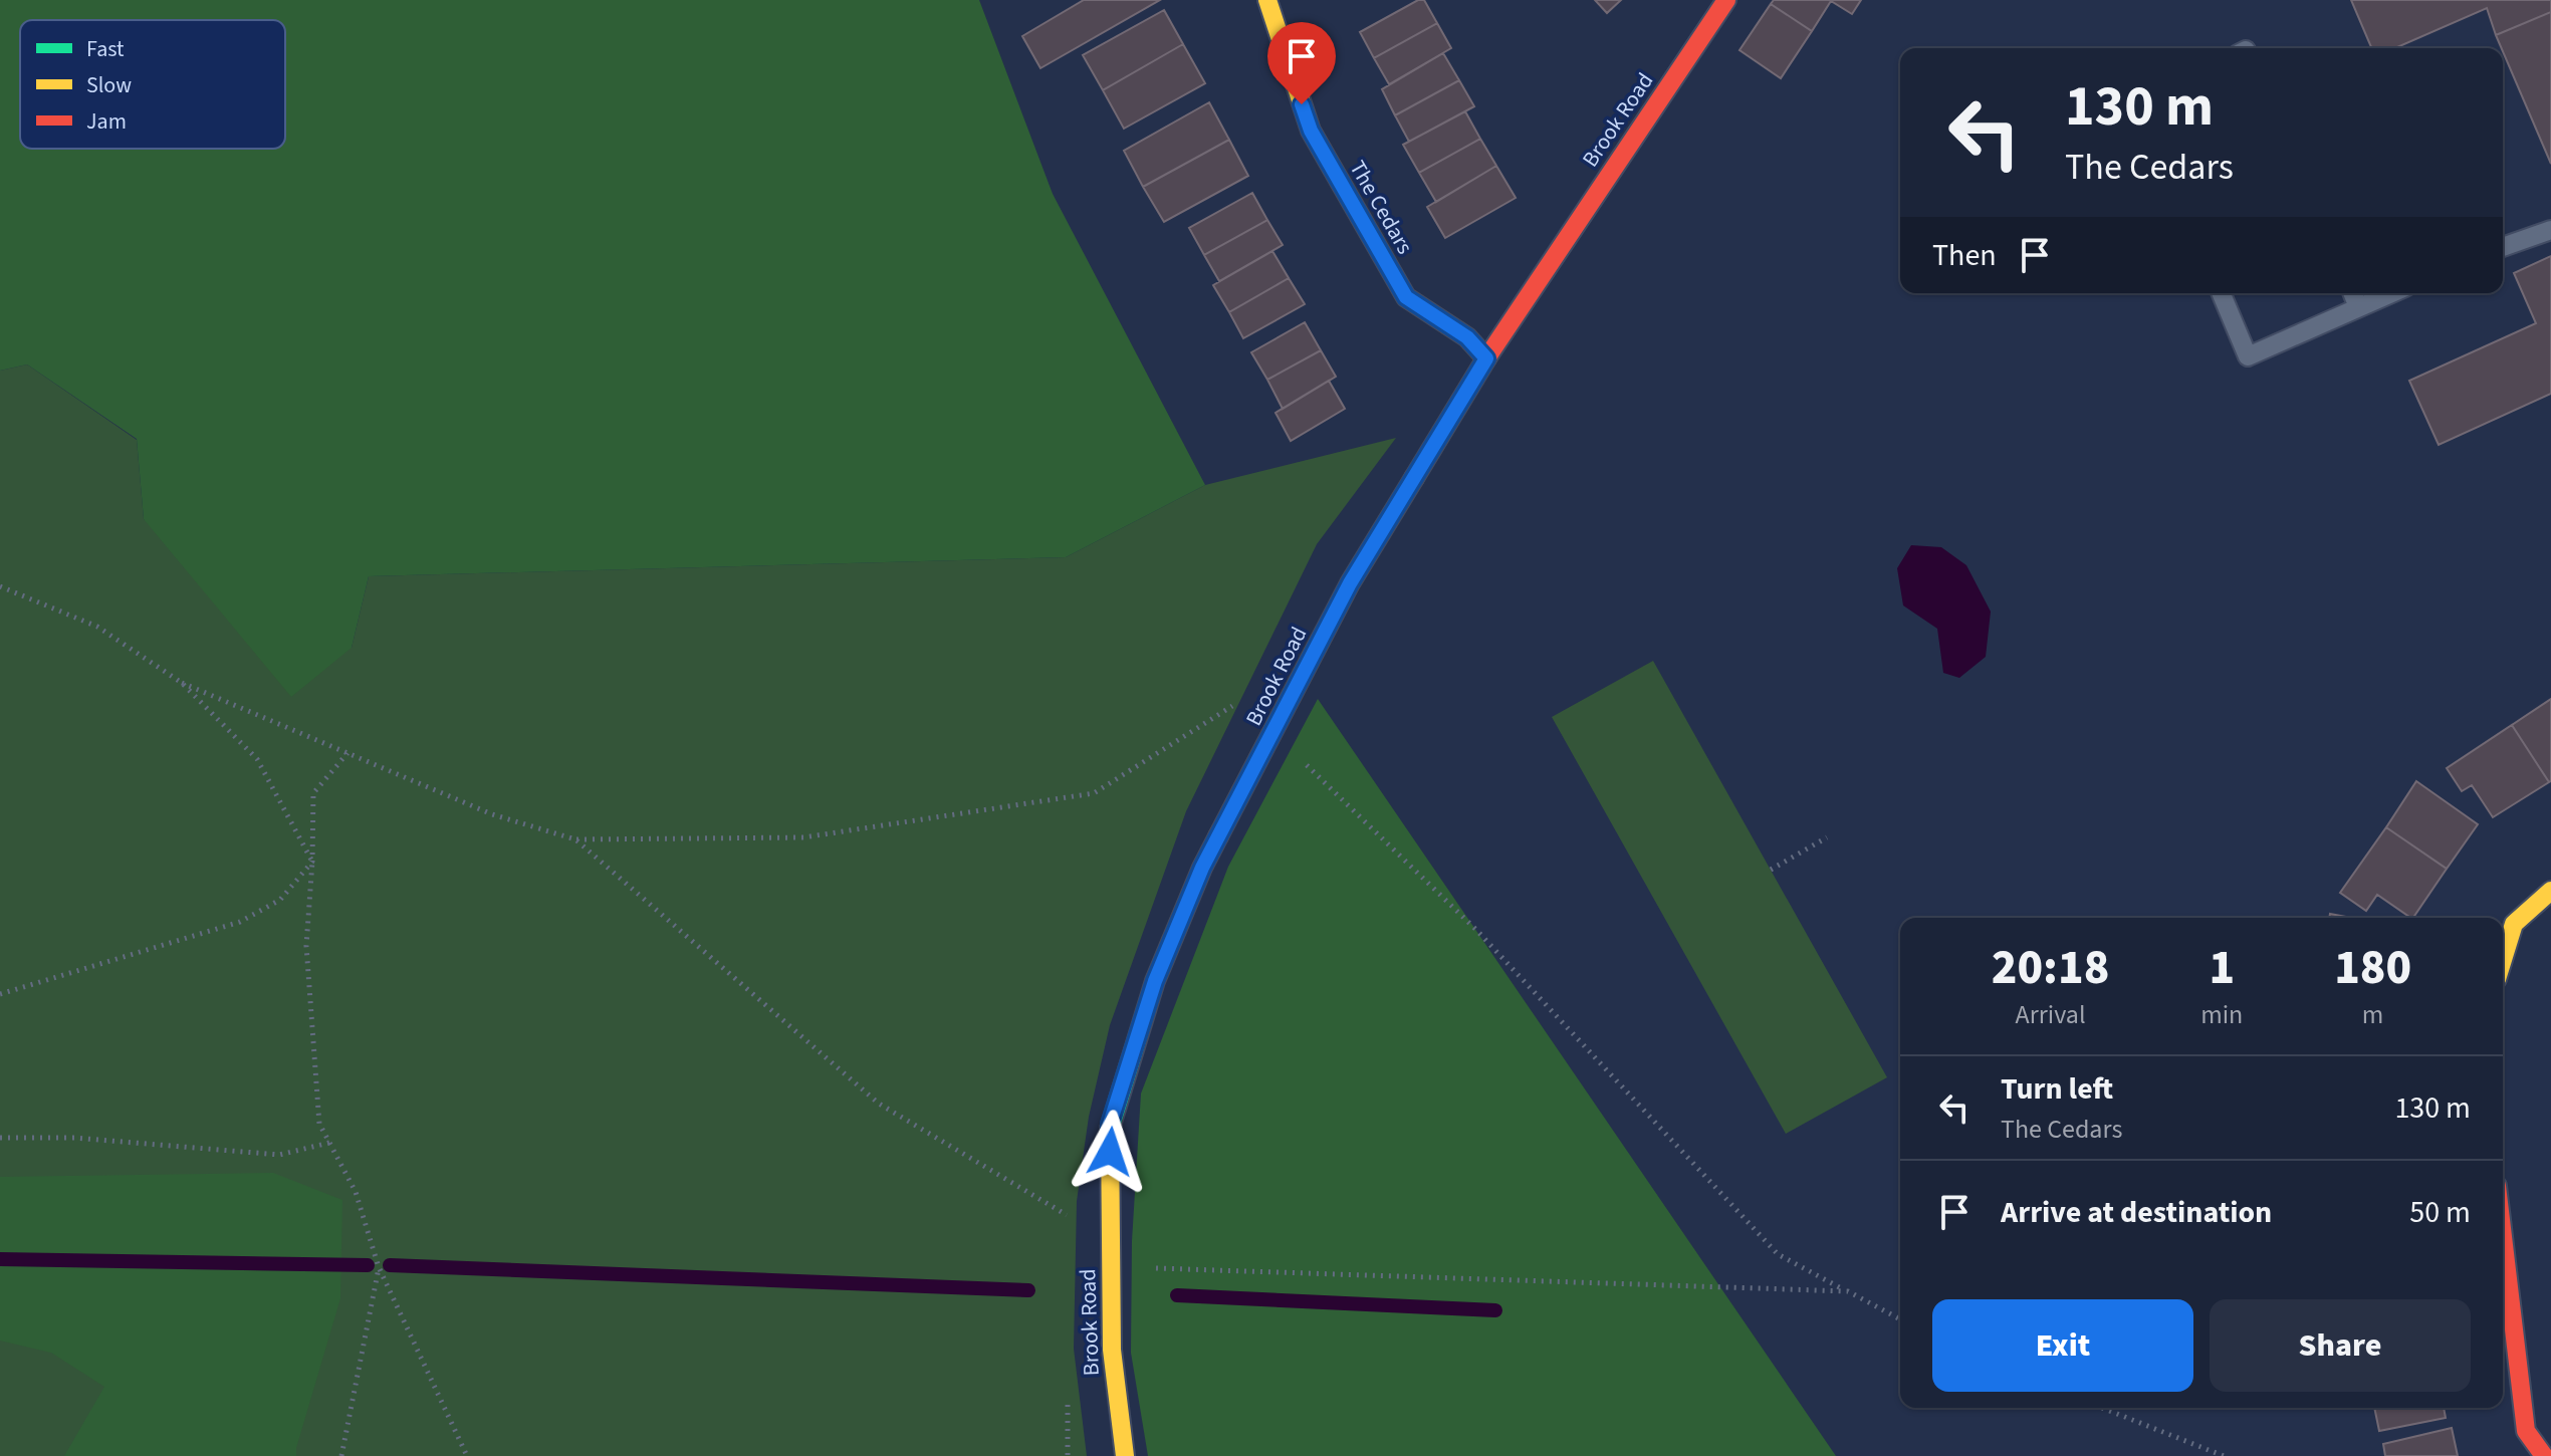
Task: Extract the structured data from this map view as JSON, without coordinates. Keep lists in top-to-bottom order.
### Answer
{
  "streets": {
    "street": ["Brook Road", "The Cedars"]
  },
  "crossings": [
    ["Brook Road", "The Cedars"]
  ],
  "legend": ["Fast", "Slow", "Jam"],
  "page": {
    "turn": ["130 m", "The Cedars"],
    "then": "Then",
    "eta": [
      "20:18",
      "Arrival",
      "1",
      "min",
      "180",
      "m"
    ],
    "list": [
      {
        "name": "Turn left",
        "note": "The Cedars",
        "value": "130 m"
      },
      {
        "name": "Arrive at destination",
        "value": "50 m"
      }
    ],
    "buttons": ["Exit", "Share"]
  }
}
